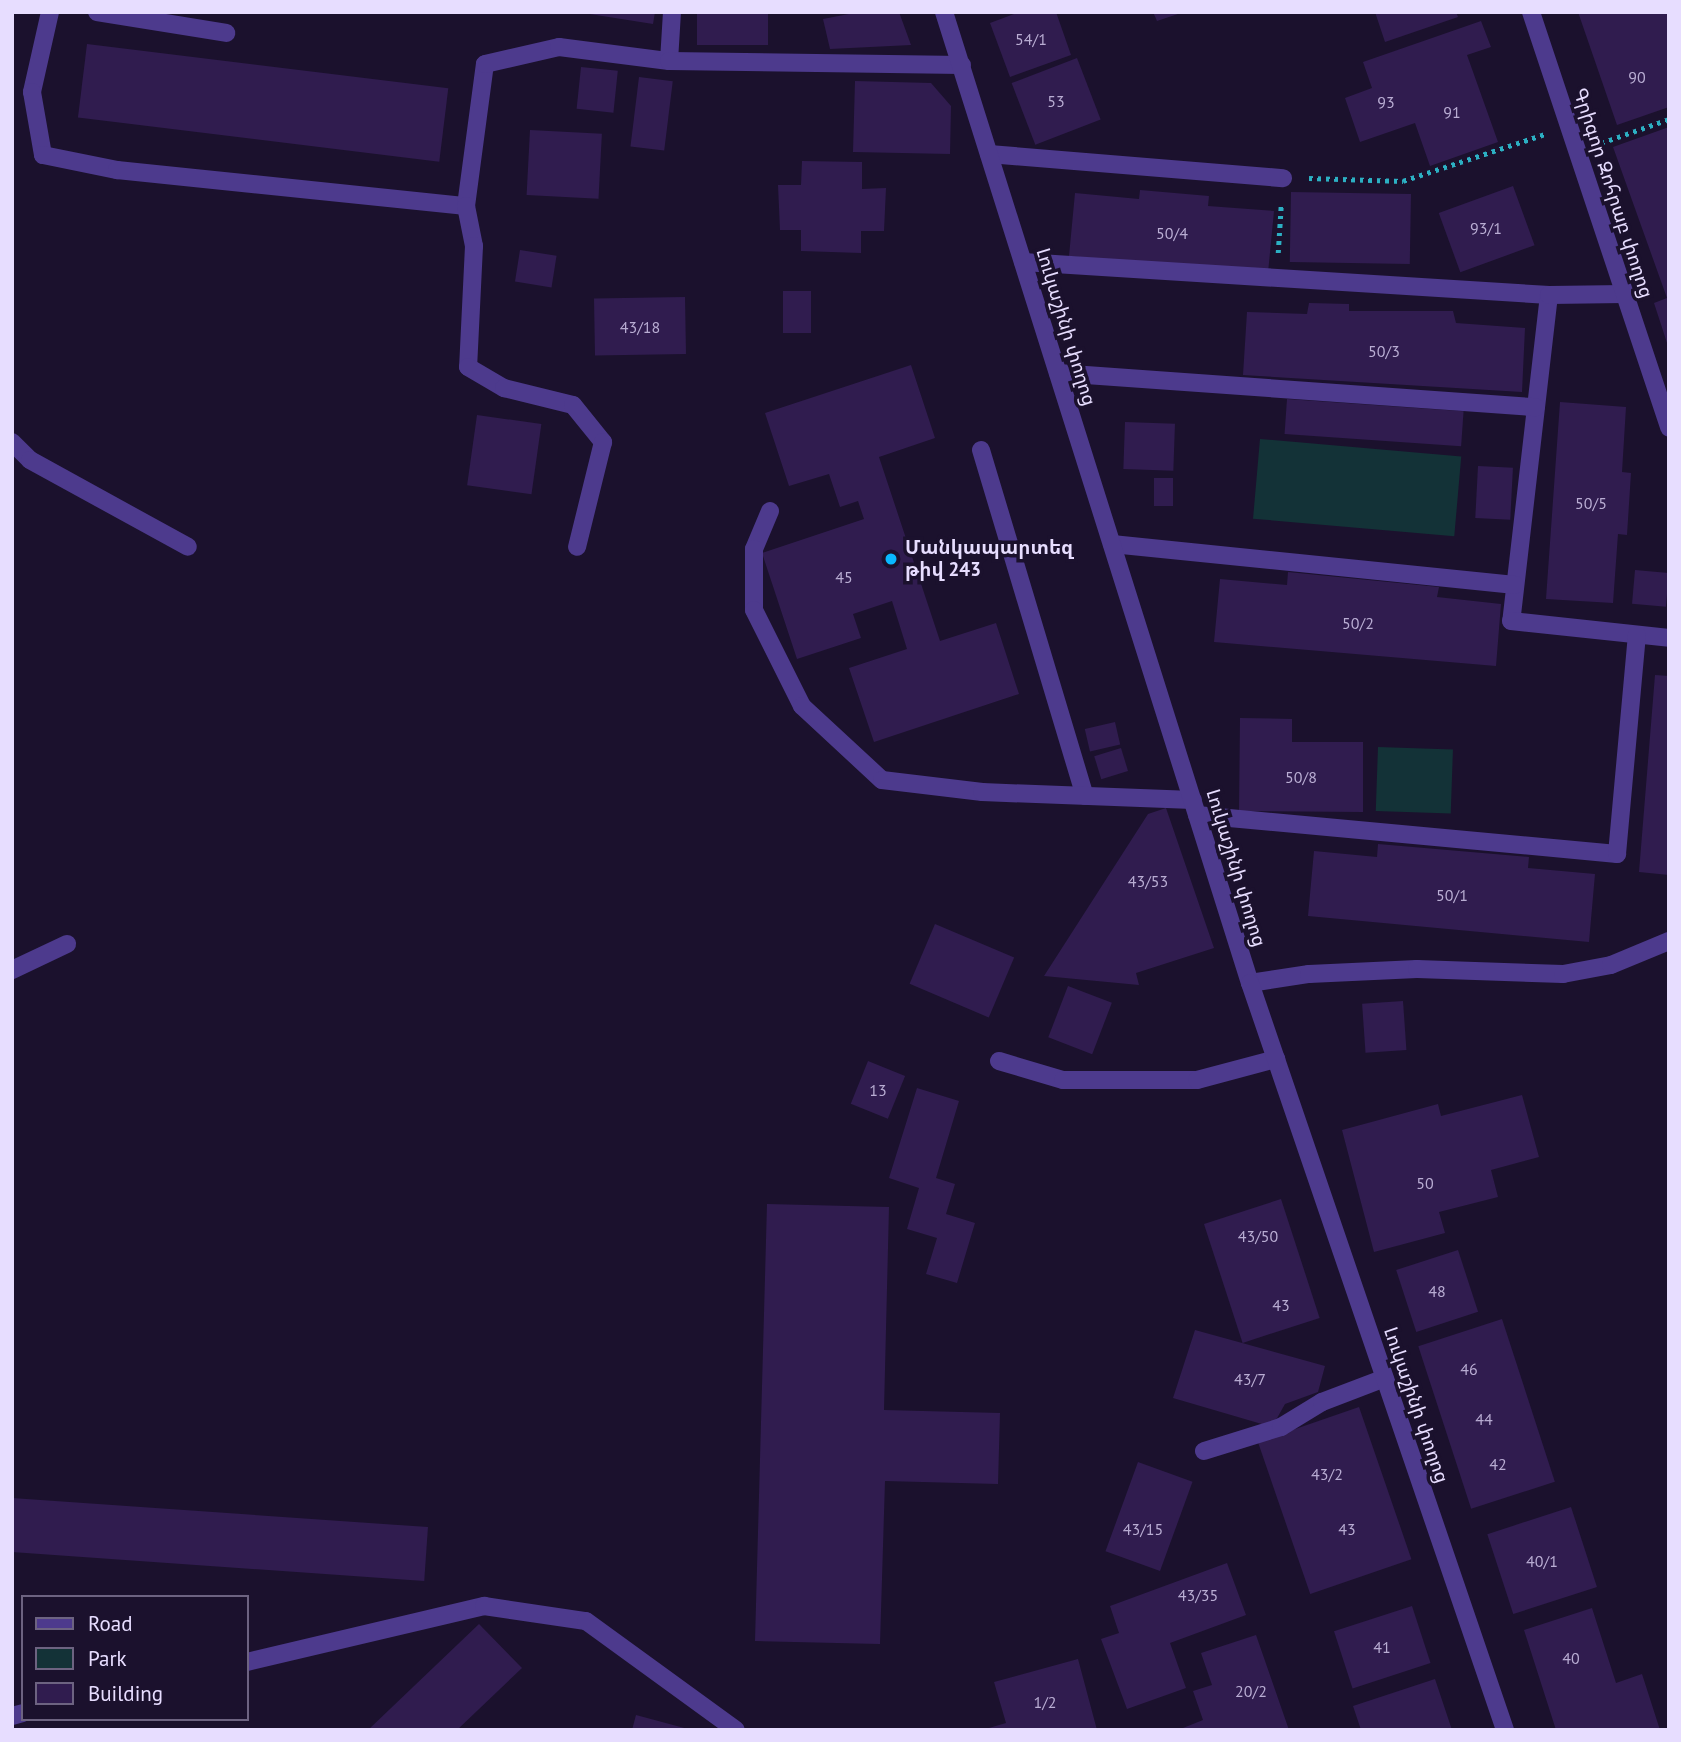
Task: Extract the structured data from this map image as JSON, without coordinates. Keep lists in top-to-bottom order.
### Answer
{
  "streets": {
    "street": ["Գրիգոր Զոհրաբ փողոց", "Լուկաշինի փողոց"]
  },
  "places": ["Մանկապարտեզ թիվ 243"],
  "house_numbers": [
    "54/1",
    "90",
    "53",
    "93",
    "91",
    "93/1",
    "50/4",
    "43/18",
    "50/3",
    "50/5",
    "45",
    "50/2",
    "50/8",
    "43/53",
    "50/1",
    "13",
    "50",
    "43/50",
    "48",
    "43",
    "46",
    "43/7",
    "44",
    "42",
    "43/2",
    "43/15",
    "43",
    "40/1",
    "43/35",
    "41",
    "40",
    "20/2",
    "1/2"
  ],
  "legend": ["Road", "Park", "Building"]
}
